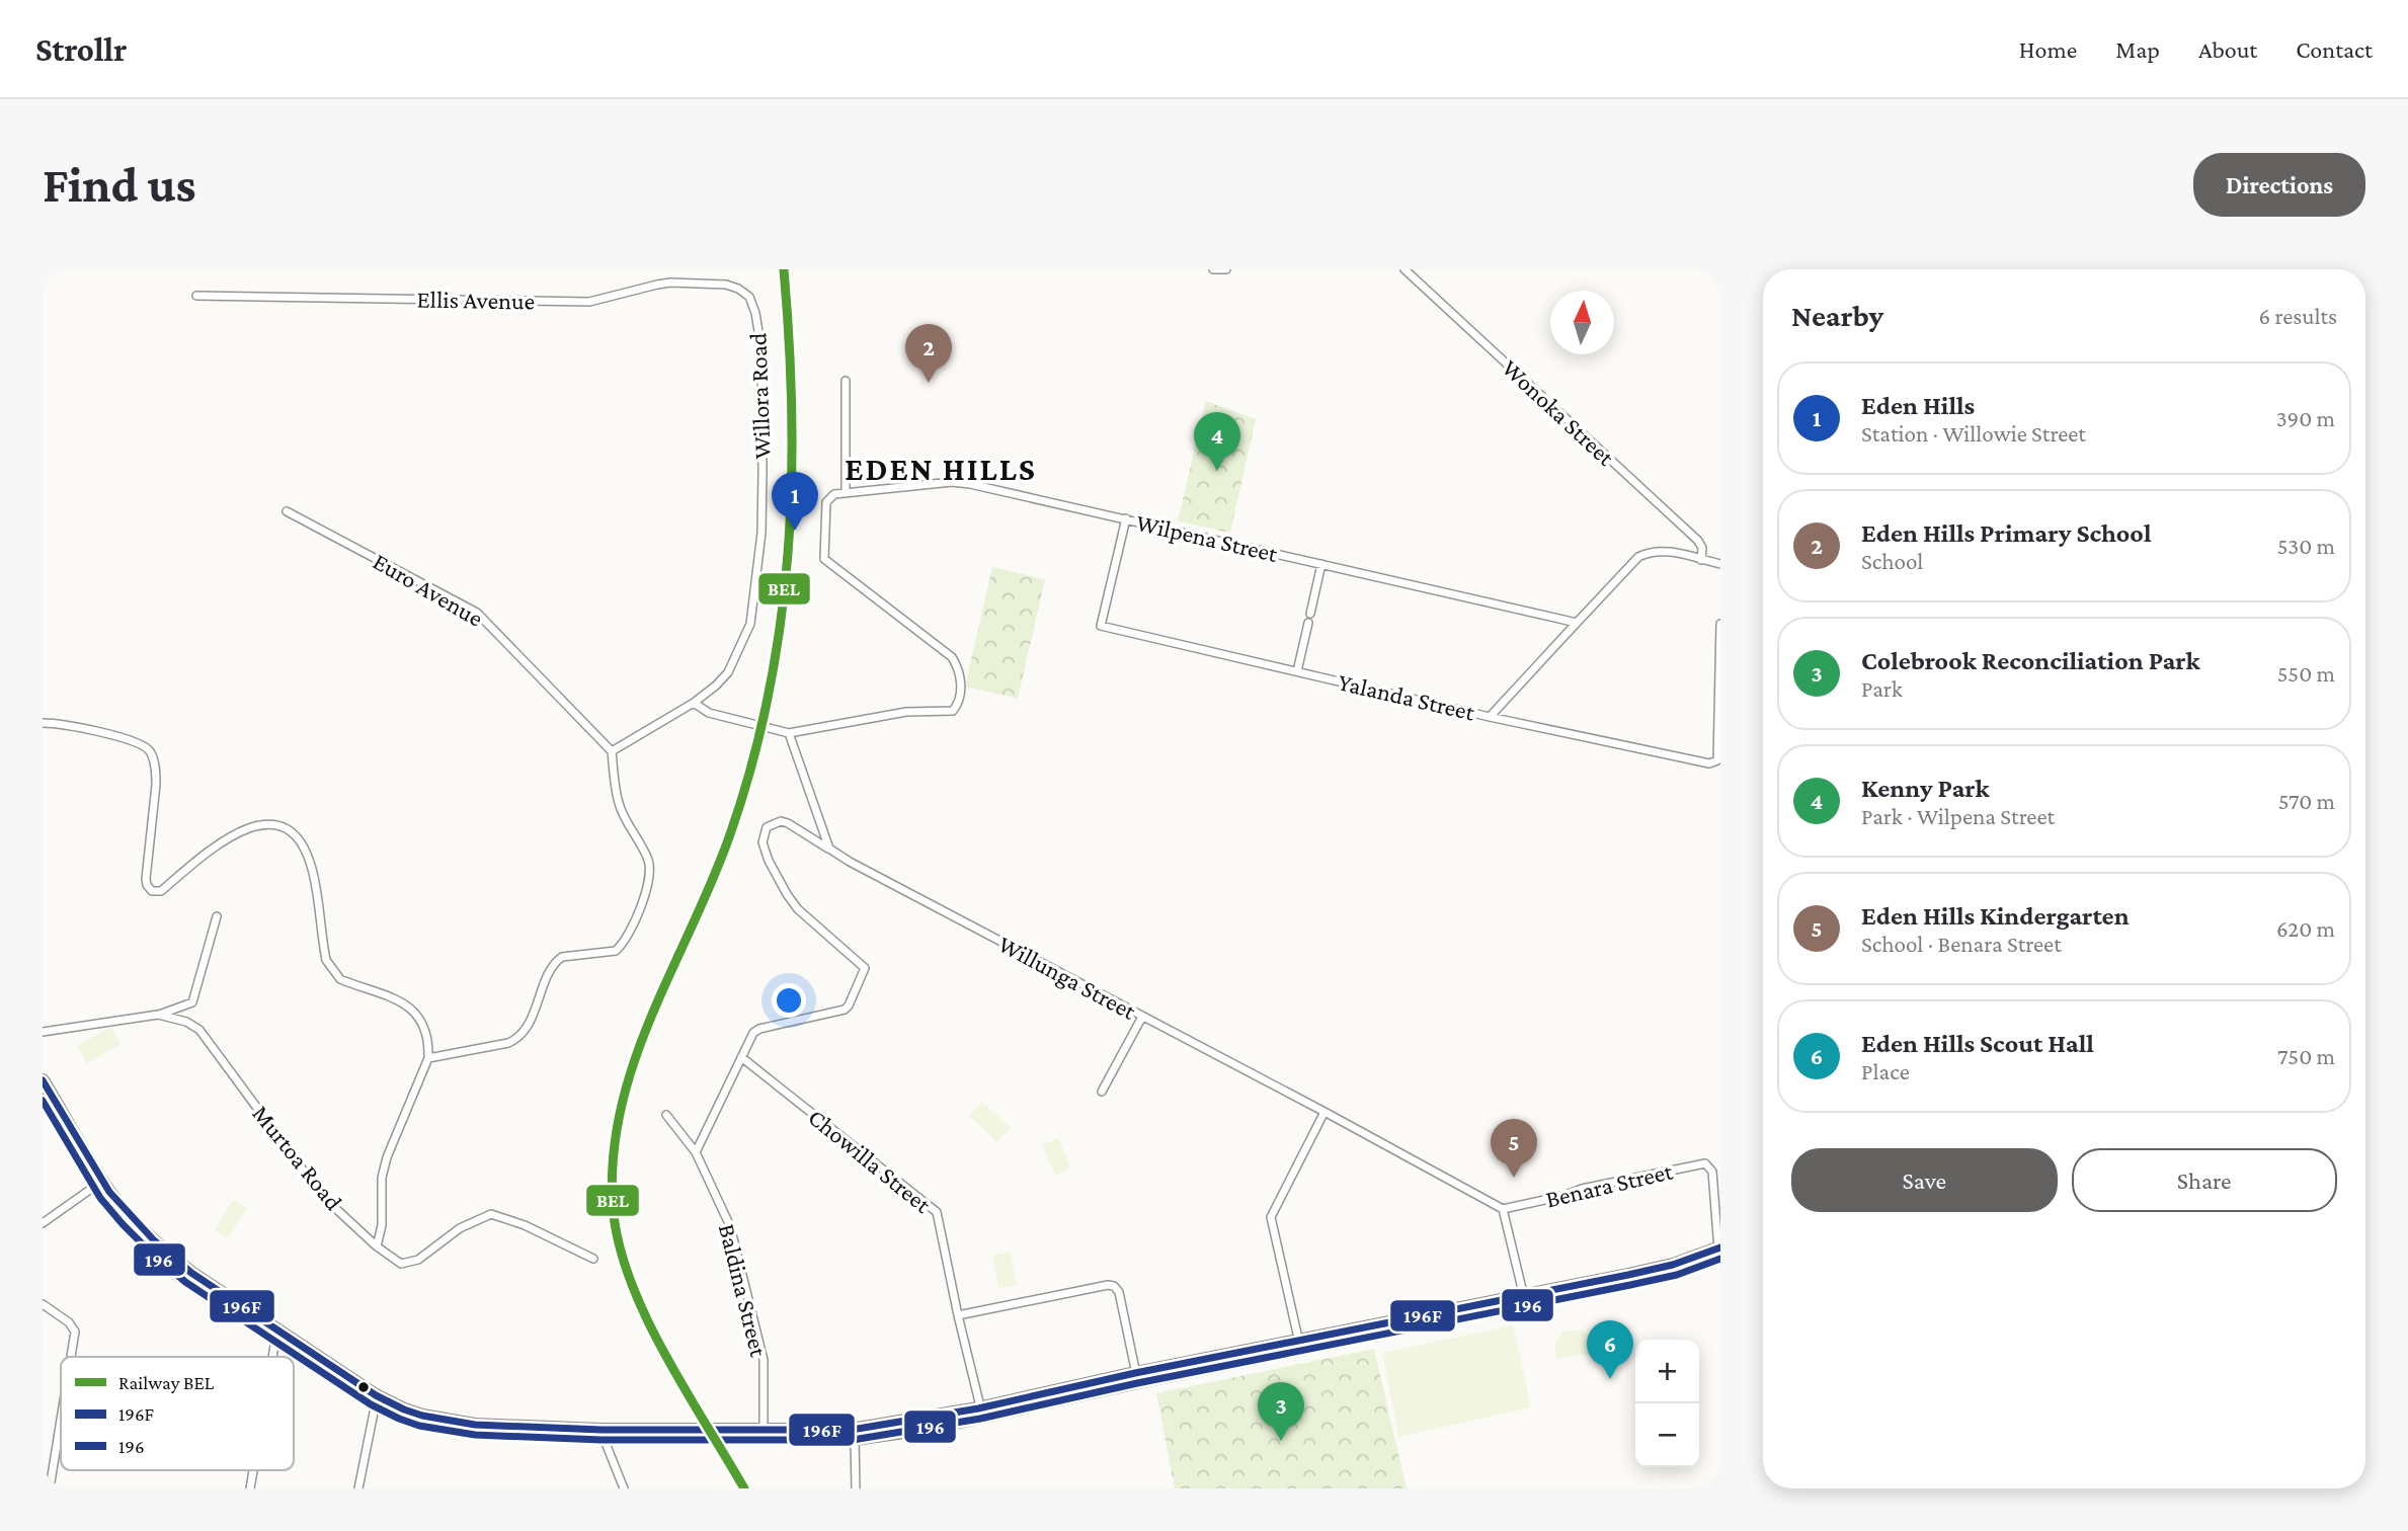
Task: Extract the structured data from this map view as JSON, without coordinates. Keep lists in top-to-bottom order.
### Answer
{
  "streets": {
    "street": [
      "Ellis Avenue",
      "Willora Road",
      "Wonoka Street",
      "Wilpena Street",
      "Euro Avenue",
      "Yalanda Street",
      "Willunga Street",
      "Murtoa Road",
      "Chowilla Street",
      "Benara Street",
      "Baldina Street"
    ]
  },
  "crossings": [
    ["Ellis Avenue", "Willora Road"],
    ["Willora Road", "Euro Avenue"],
    ["Wilpena Street", "Yalanda Street"],
    ["Willunga Street", "Chowilla Street"],
    ["Willunga Street", "Benara Street"]
  ],
  "districts": ["EDEN HILLS"],
  "lines": ["rail line BEL", "transit line 196F", "transit line 196"],
  "legend": ["Railway BEL", "196F", "196"],
  "north": "top",
  "page": {
    "header": "Strollr",
    "nav": [
      "Home",
      "Map",
      "About",
      "Contact"
    ],
    "buttons": [
      "Directions",
      ["Save", "Share"]
    ],
    "title": "Find us",
    "heading": ["Nearby", "6 results"],
    "pins": [
      "2",
      "4",
      "1",
      "5",
      "6",
      "3"
    ],
    "list": [
      {
        "mark": "1",
        "name": "Eden Hills",
        "note": "Station · Willowie Street",
        "value": "390 m"
      },
      {
        "mark": "2",
        "name": "Eden Hills Primary School",
        "note": "School",
        "value": "530 m"
      },
      {
        "mark": "3",
        "name": "Colebrook Reconciliation Park",
        "note": "Park",
        "value": "550 m"
      },
      {
        "mark": "4",
        "name": "Kenny Park",
        "note": "Park · Wilpena Street",
        "value": "570 m"
      },
      {
        "mark": "5",
        "name": "Eden Hills Kindergarten",
        "note": "School · Benara Street",
        "value": "620 m"
      },
      {
        "mark": "6",
        "name": "Eden Hills Scout Hall",
        "note": "Place",
        "value": "750 m"
      }
    ],
    "map_buttons": ["+", "−"]
  }
}
